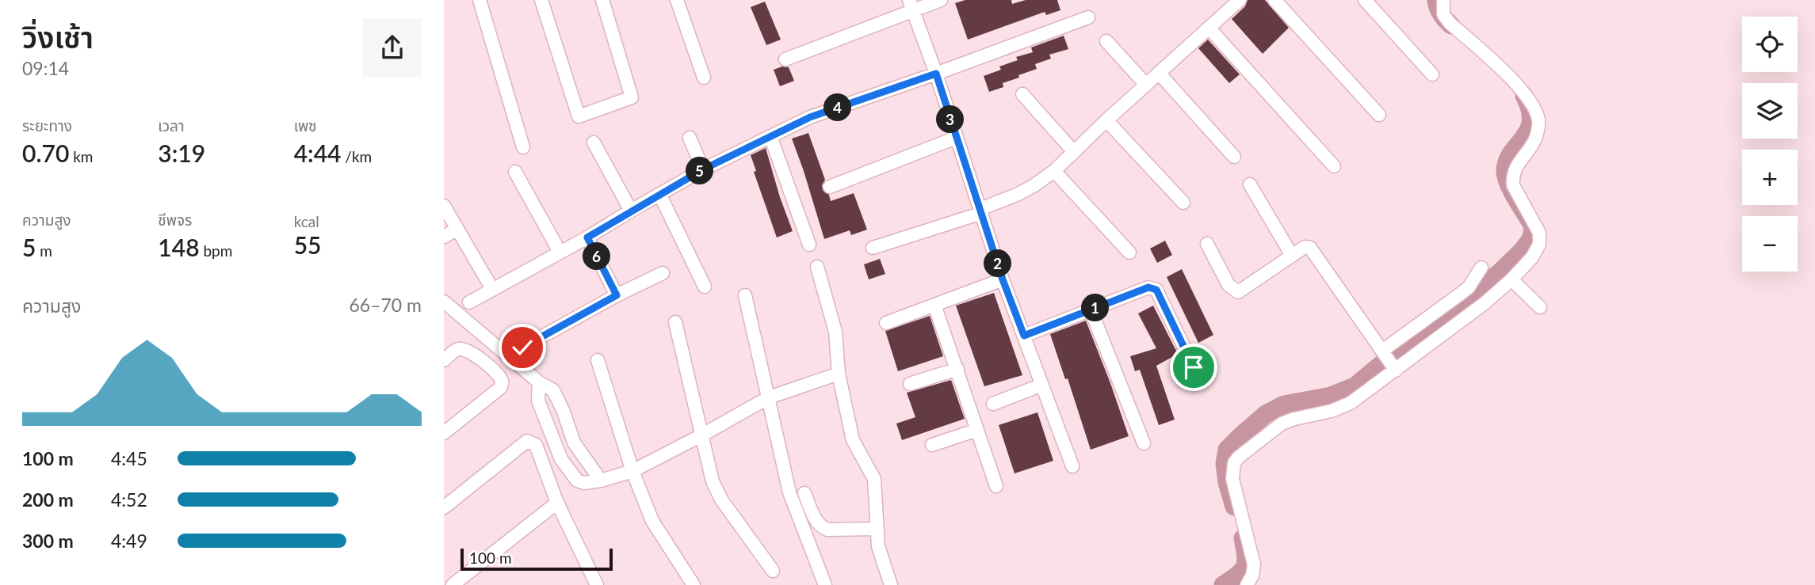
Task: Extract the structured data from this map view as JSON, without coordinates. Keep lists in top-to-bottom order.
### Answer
{
  "scale_bar": "100 m",
  "page": {
    "heading": ["วิ่งเช้า", "09:14"],
    "map_buttons": ["+", "−"],
    "pins": [
      "4",
      "3",
      "5",
      "6",
      "2",
      "1"
    ],
    "stats": [
      ["ระยะทาง", "0.70 km"],
      ["เวลา", "3:19"],
      ["เพซ", "4:44 /km"],
      ["ความสูง", "5 m"],
      ["ชีพจร", "148 bpm"],
      ["kcal", "55"]
    ],
    "chart": ["ความสูง", "66–70 m"],
    "list": [
      {
        "name": "100 m",
        "note": "4:45"
      },
      {
        "name": "200 m",
        "note": "4:52"
      },
      {
        "name": "300 m",
        "note": "4:49"
      }
    ],
    "scale": "100 m"
  }
}
